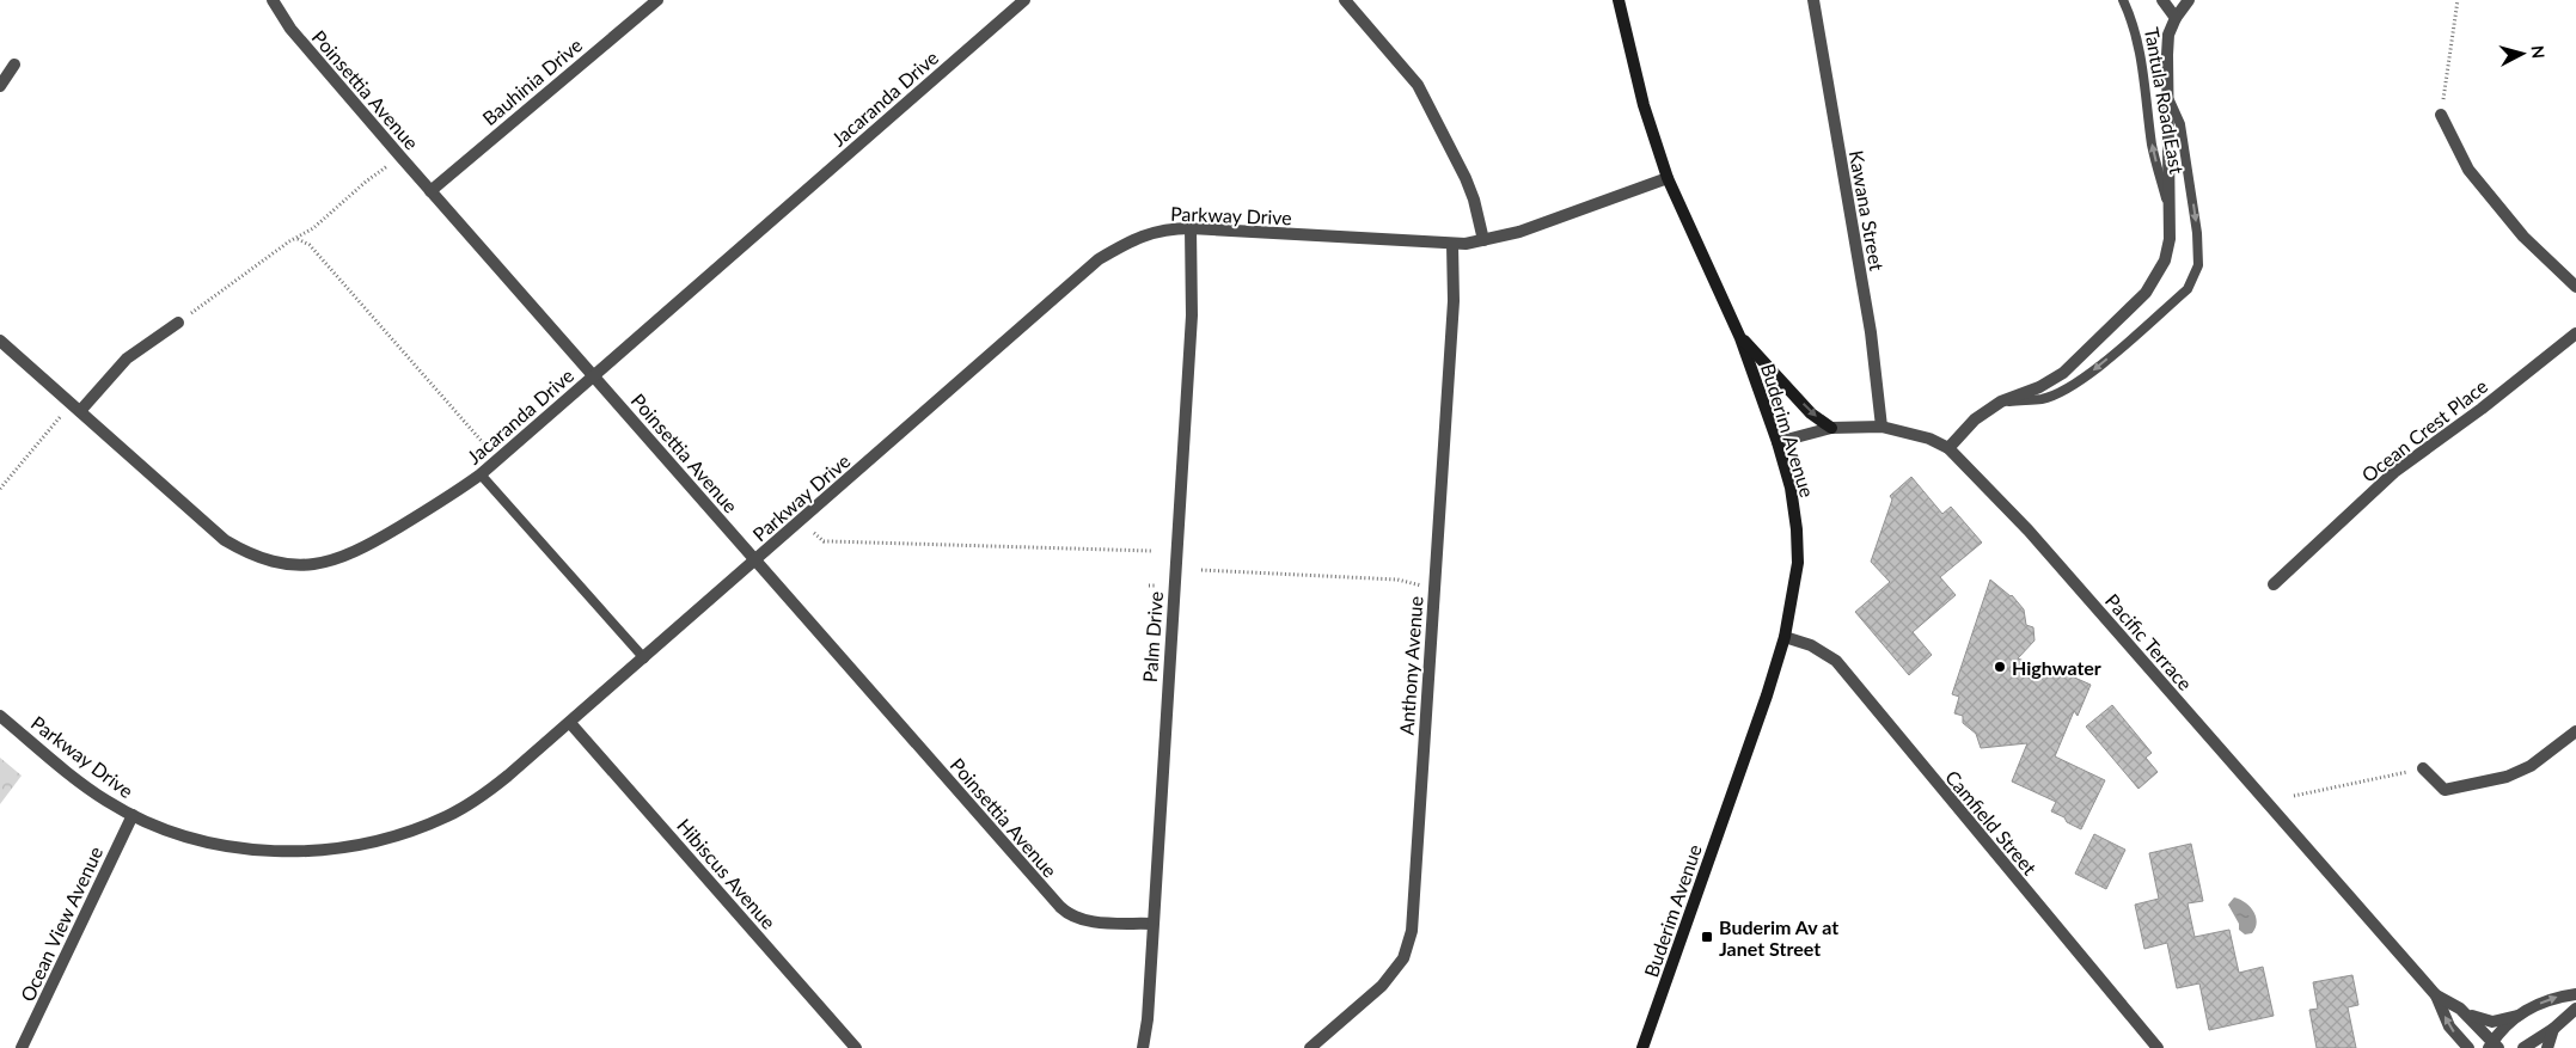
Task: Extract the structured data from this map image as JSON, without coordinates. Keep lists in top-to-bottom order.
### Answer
{
  "streets": {
    "main road": ["Buderim Avenue"],
    "street": [
      "Bauhinia Drive",
      "Poinsettia Avenue",
      "Jacaranda Drive",
      "Tantula Road East",
      "Kawana Street",
      "Parkway Drive",
      "Ocean Crest Place",
      "Palm Drive",
      "Pacific Terrace",
      "Anthony Avenue",
      "Camfield Street",
      "Hibiscus Avenue",
      "Ocean View Avenue"
    ]
  },
  "crossings": [
    ["Bauhinia Drive", "Poinsettia Avenue"],
    ["Poinsettia Avenue", "Jacaranda Drive"],
    ["Poinsettia Avenue", "Parkway Drive"],
    ["Poinsettia Avenue", "Palm Drive"],
    ["Tantula Road East", "Pacific Terrace"],
    ["Kawana Street", "Pacific Terrace"],
    ["Parkway Drive", "Buderim Avenue"],
    ["Parkway Drive", "Palm Drive"],
    ["Parkway Drive", "Anthony Avenue"],
    ["Parkway Drive", "Hibiscus Avenue"],
    ["Parkway Drive", "Ocean View Avenue"],
    ["Buderim Avenue", "Pacific Terrace"],
    ["Buderim Avenue", "Camfield Street"]
  ],
  "places": {
    "other": ["Highwater"],
    "transit": ["Buderim Av at Janet Street"]
  },
  "north": "right"
}
